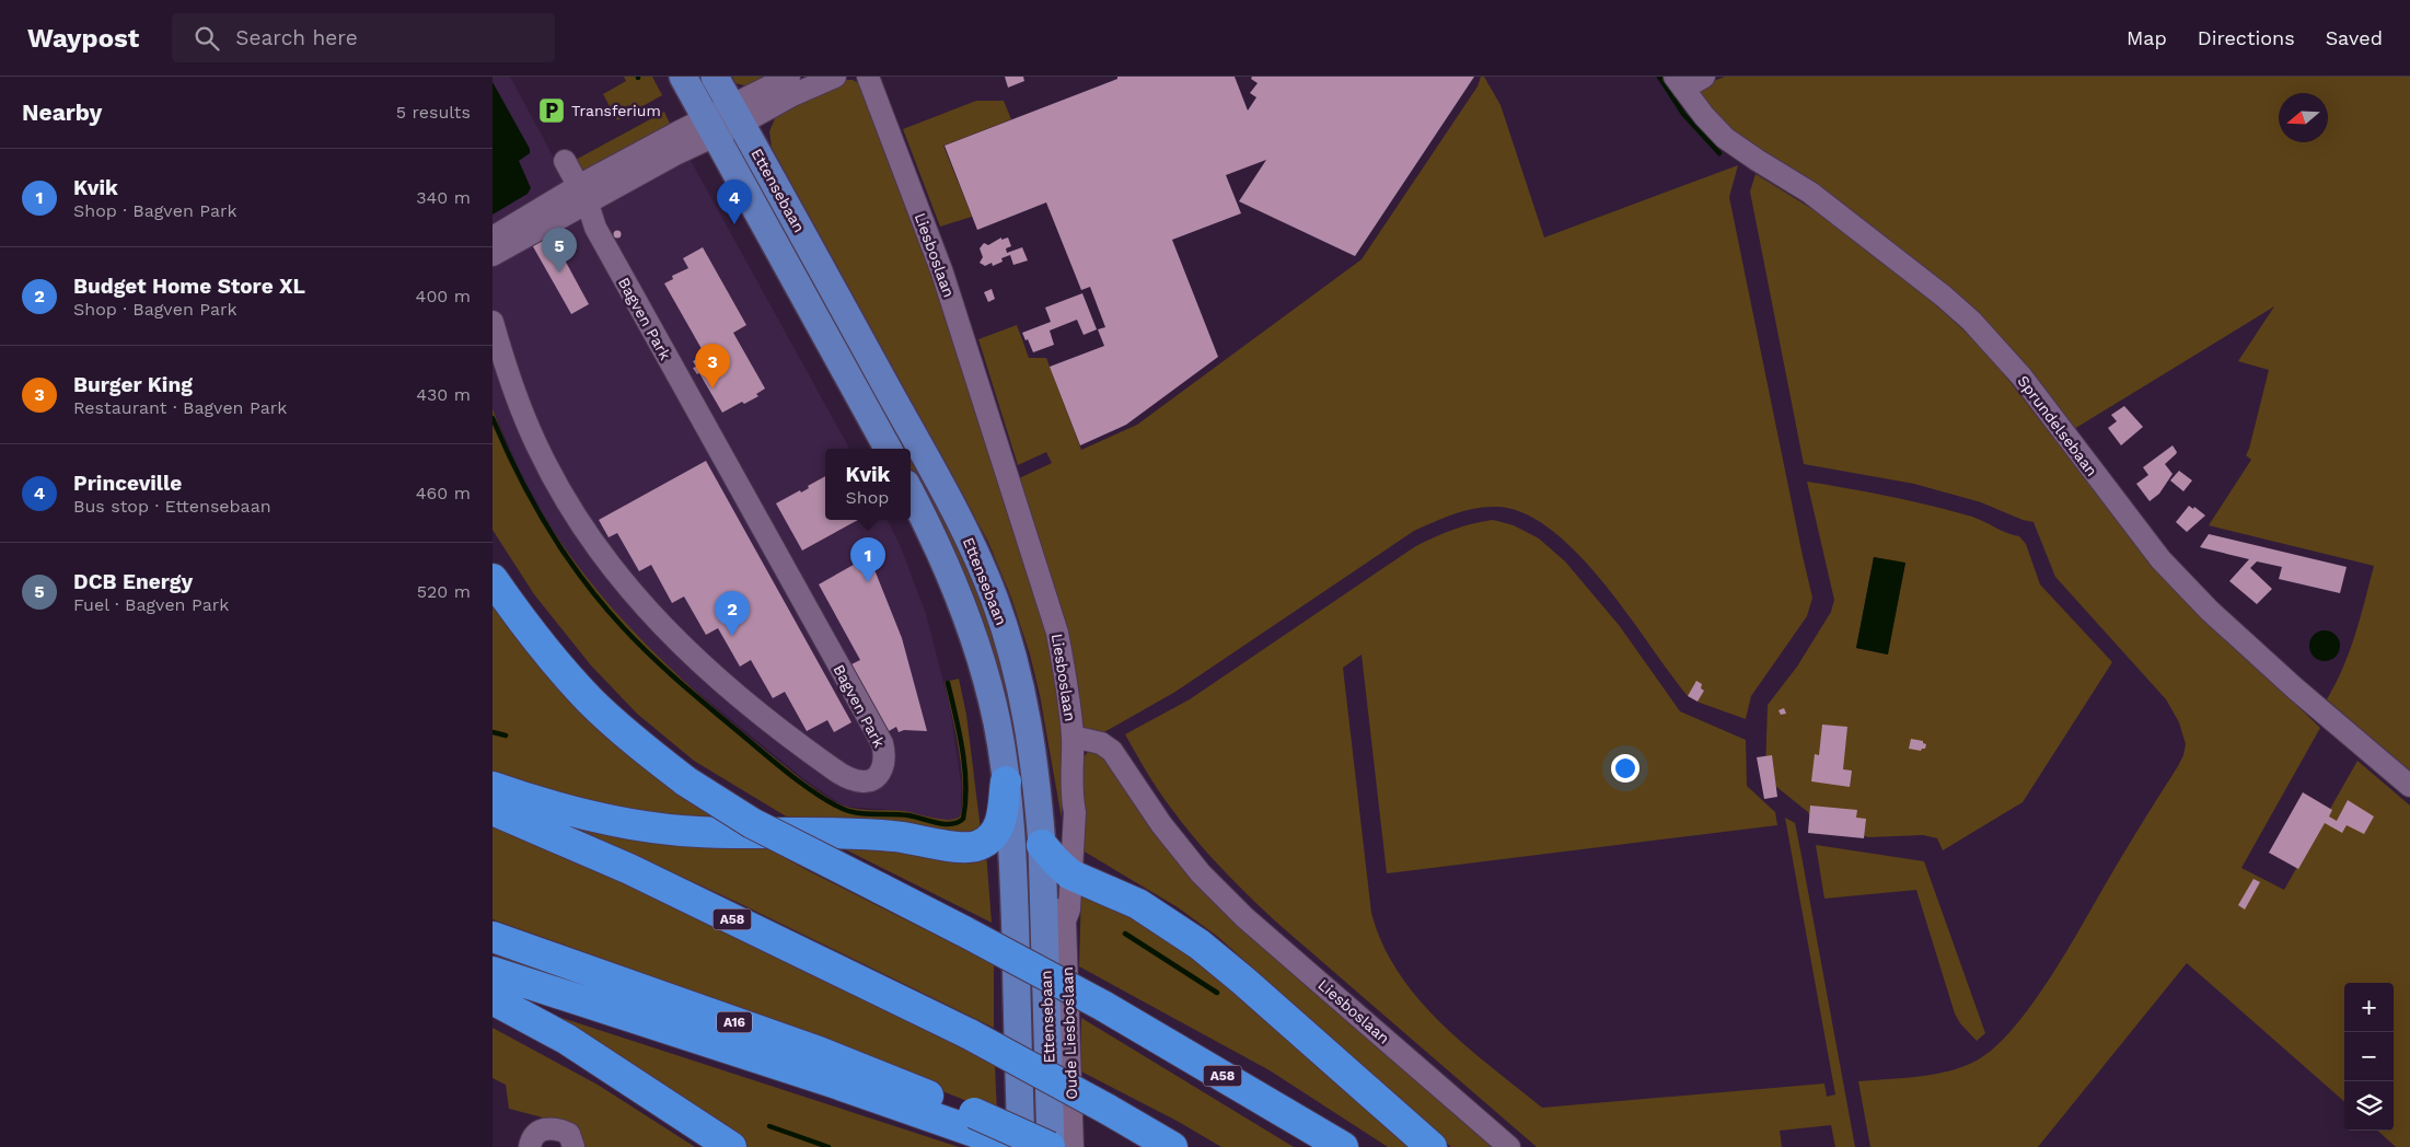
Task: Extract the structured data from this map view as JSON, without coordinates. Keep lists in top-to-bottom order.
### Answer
{
  "streets": {
    "highway": ["A58", "A16"],
    "main road": ["Ettensebaan"],
    "street": [
      "Liesboslaan",
      "Bagven Park",
      "Sprundelsebaan",
      "Oude Liesboslaan"
    ]
  },
  "crossings": [
    ["Liesboslaan", "Oude Liesboslaan"]
  ],
  "places": {
    "parking": ["Transferium"]
  },
  "north": "left",
  "page": {
    "header": "Waypost",
    "search": "Search here",
    "nav": ["Map", "Directions", "Saved"],
    "heading": ["Nearby", "5 results"],
    "list": [
      {
        "mark": "1",
        "name": "Kvik",
        "note": "Shop · Bagven Park",
        "value": "340 m"
      },
      {
        "mark": "2",
        "name": "Budget Home Store XL",
        "note": "Shop · Bagven Park",
        "value": "400 m"
      },
      {
        "mark": "3",
        "name": "Burger King",
        "note": "Restaurant · Bagven Park",
        "value": "430 m"
      },
      {
        "mark": "4",
        "name": "Princeville",
        "note": "Bus stop · Ettensebaan",
        "value": "460 m"
      },
      {
        "mark": "5",
        "name": "DCB Energy",
        "note": "Fuel · Bagven Park",
        "value": "520 m"
      }
    ],
    "pins": [
      "4",
      "5",
      "3",
      "1",
      "2"
    ],
    "popup": ["Kvik", "Shop"],
    "map_buttons": ["+", "−"]
  }
}
